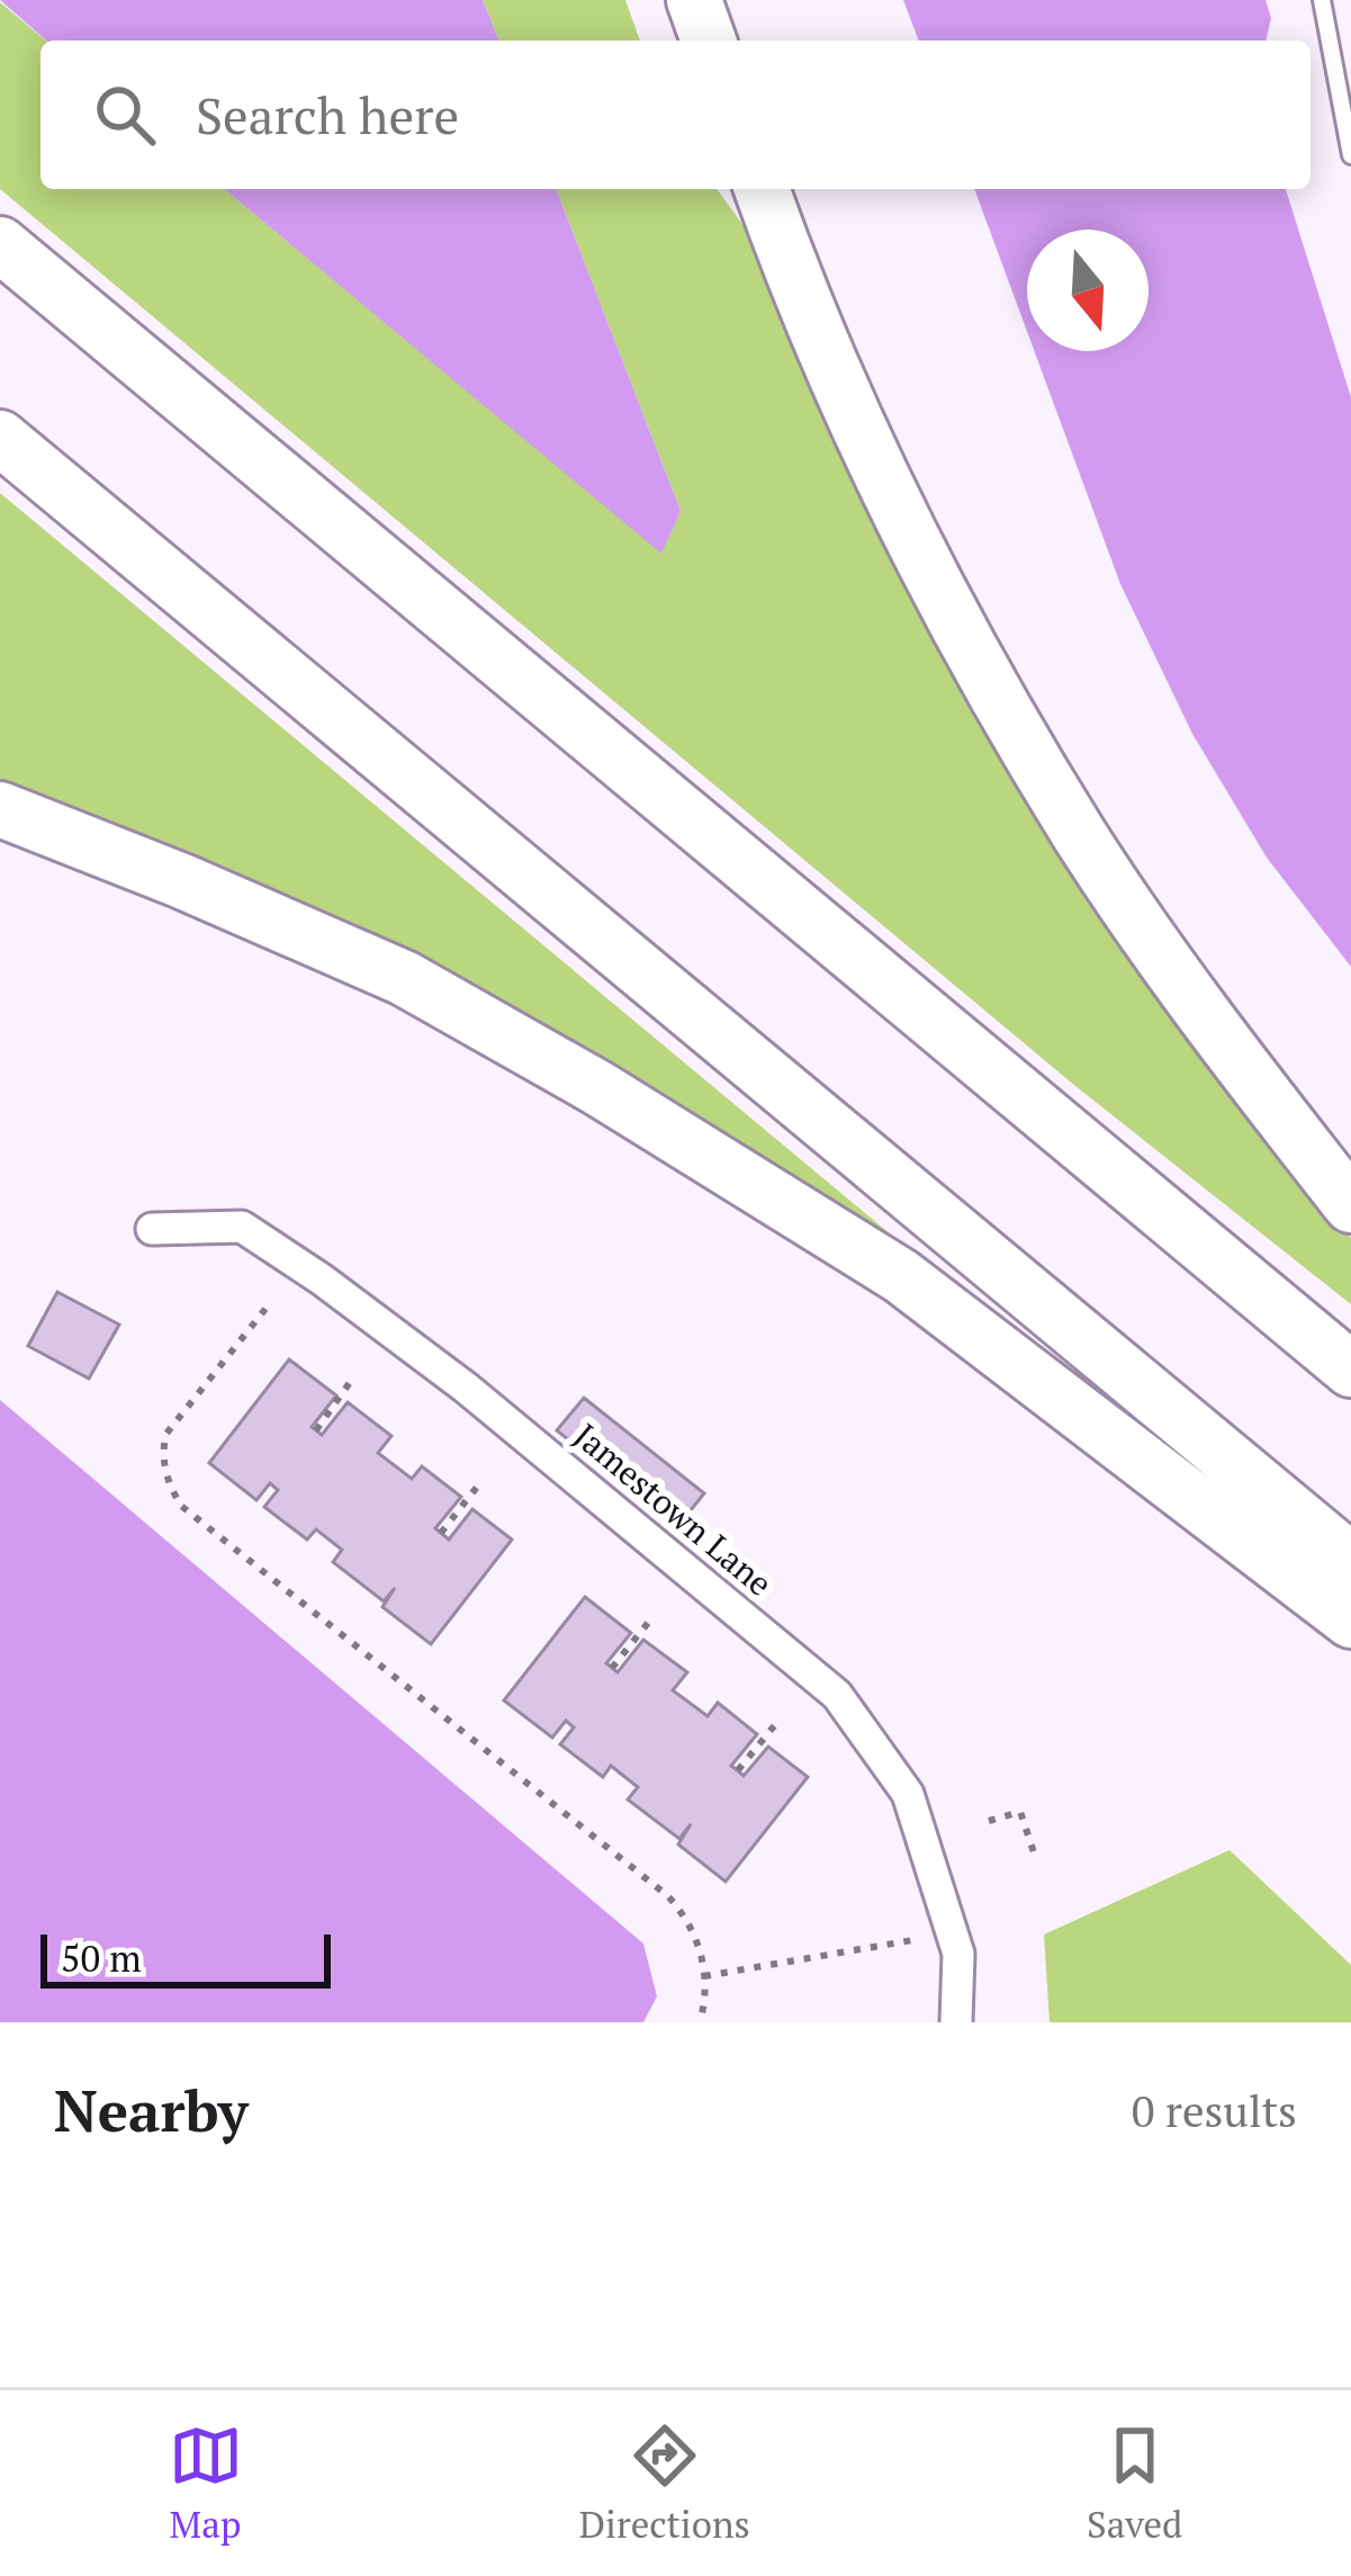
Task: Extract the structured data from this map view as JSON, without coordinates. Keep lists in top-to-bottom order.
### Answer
{
  "streets": {
    "street": ["Jamestown Lane"]
  },
  "scale_bar": "50 m",
  "north": "bottom",
  "page": {
    "search": "Search here",
    "scale": "50 m",
    "heading": ["Nearby", "0 results"],
    "nav": ["Map", "Directions", "Saved"]
  }
}
